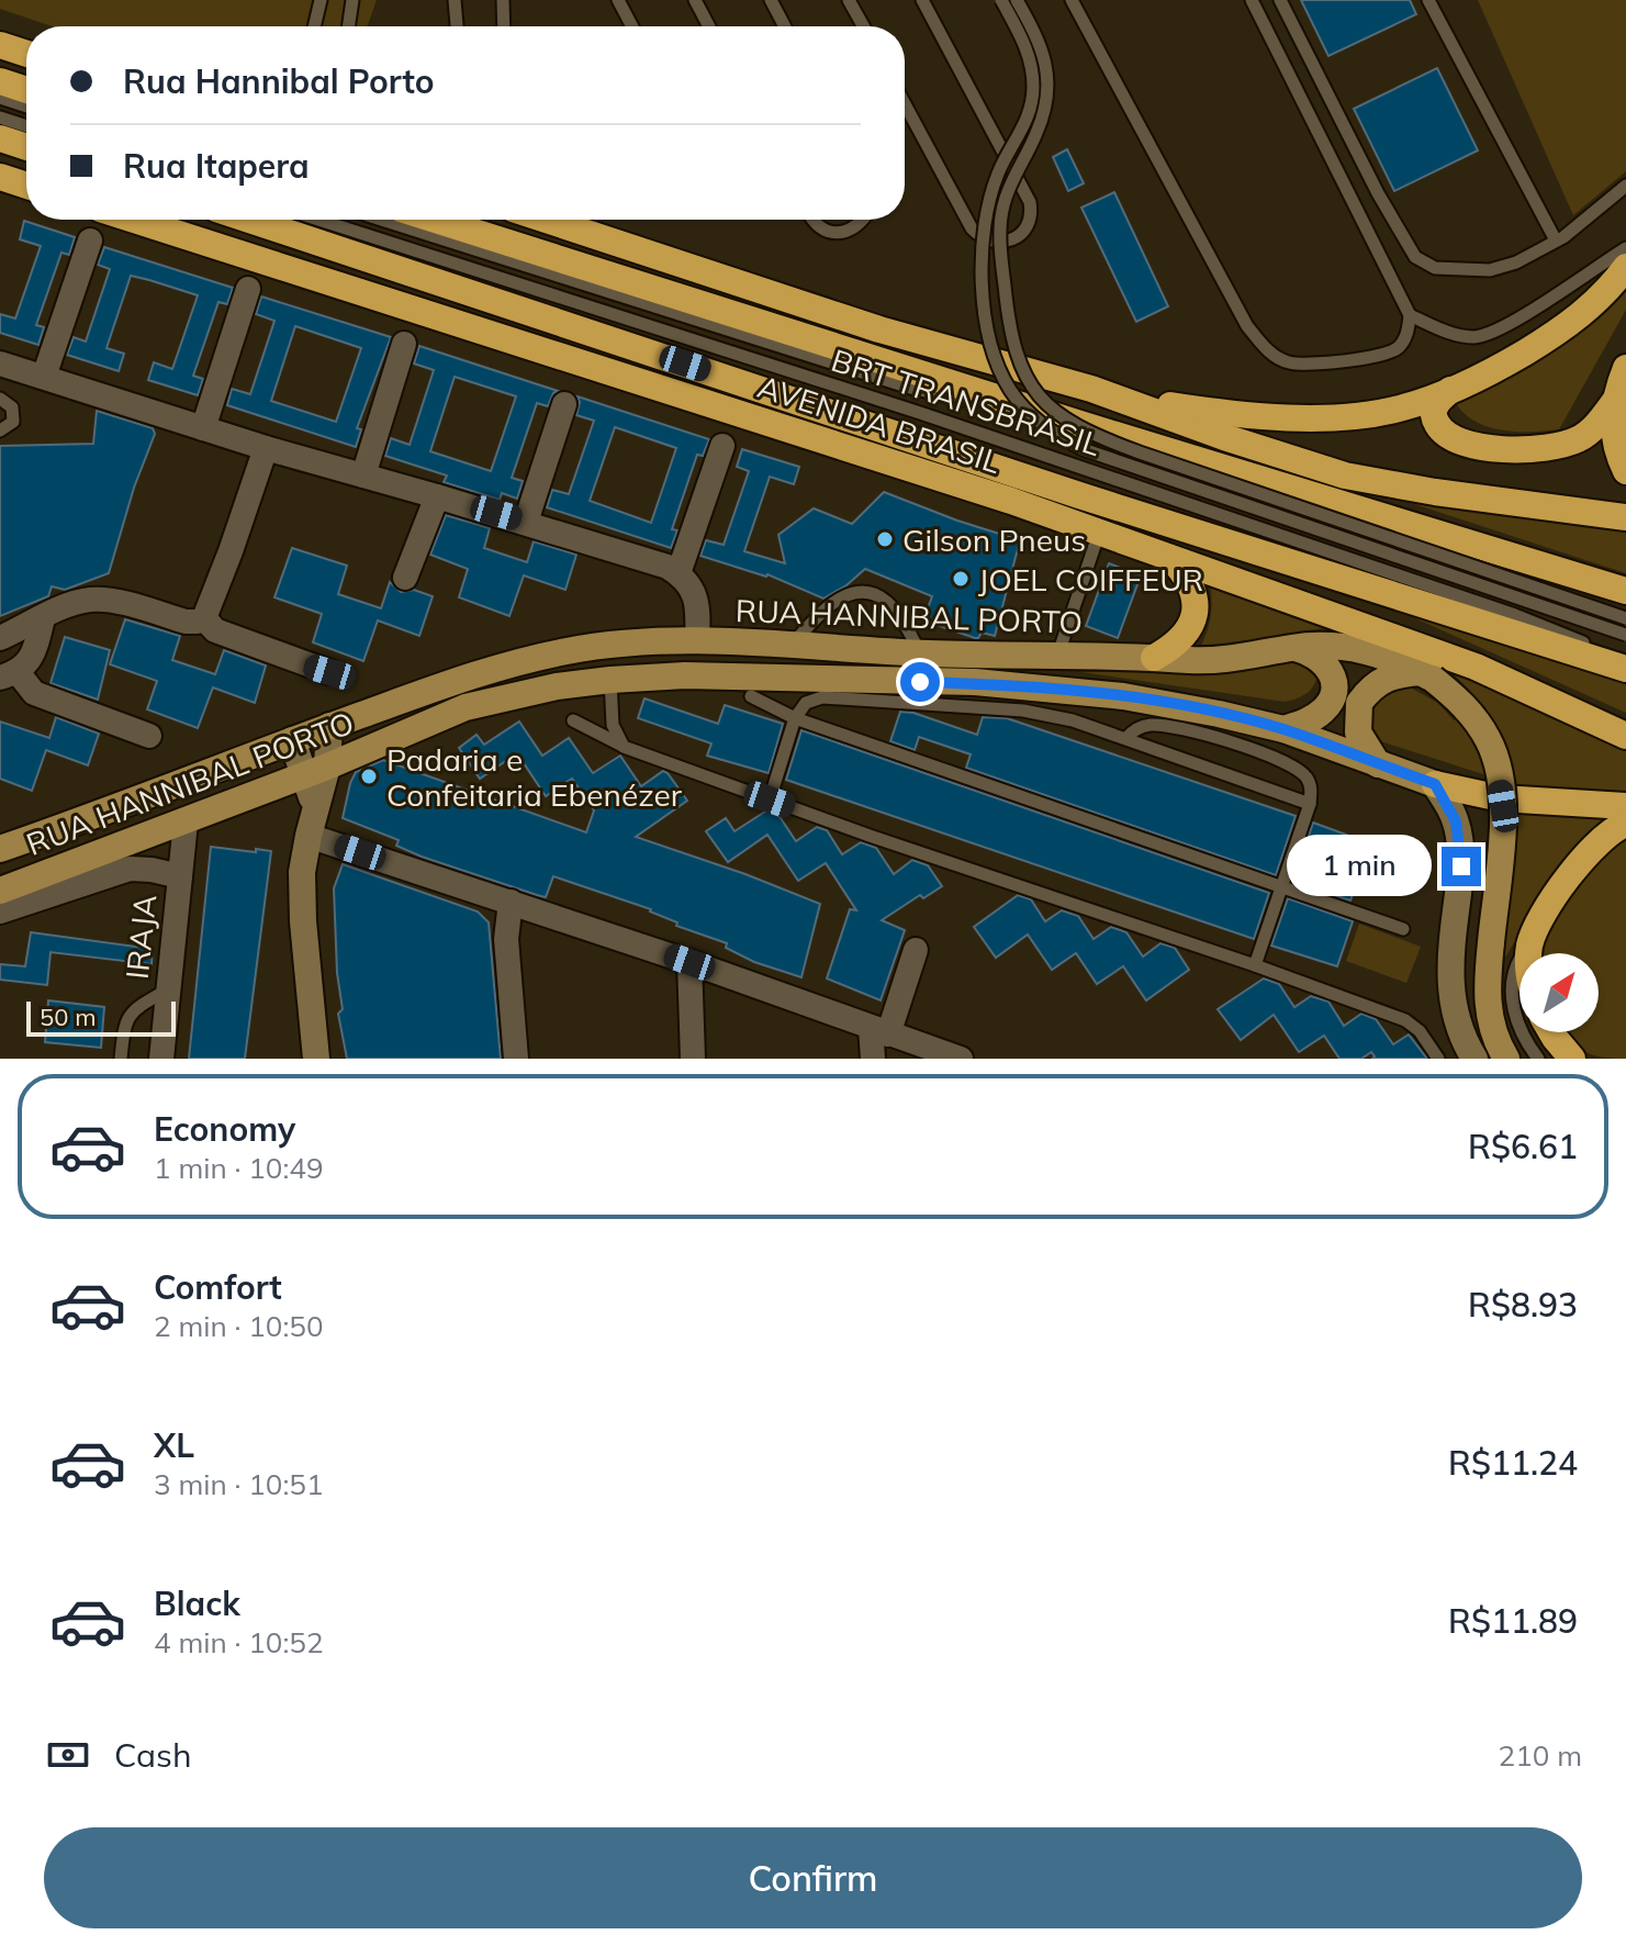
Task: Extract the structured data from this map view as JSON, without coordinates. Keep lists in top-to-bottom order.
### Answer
{
  "streets": {
    "highway": ["AVENIDA BRASIL"],
    "main road": ["RUA HANNIBAL PORTO"],
    "street": ["IRAJA"],
    "lane": ["BRT TRANSBRASIL"]
  },
  "crossings": [
    ["BRT TRANSBRASIL", "AVENIDA BRASIL"],
    ["RUA HANNIBAL PORTO", "IRAJA"]
  ],
  "places": ["Gilson Pneus", "JOEL COIFFEUR", "Padaria e Confeitaria Ebenézer"],
  "scale_bar": "50 m",
  "north": "top right",
  "page": {
    "banner": ["Rua Hannibal Porto", "Rua Itapera"],
    "bubble": "1 min",
    "scale": "50 m",
    "list": [
      {
        "name": "Economy",
        "note": "1 min · 10:49",
        "value": "R$6.61"
      },
      {
        "name": "Comfort",
        "note": "2 min · 10:50",
        "value": "R$8.93"
      },
      {
        "name": "XL",
        "note": "3 min · 10:51",
        "value": "R$11.24"
      },
      {
        "name": "Black",
        "note": "4 min · 10:52",
        "value": "R$11.89"
      }
    ],
    "pay": ["Cash", "210 m"],
    "buttons": "Confirm"
  }
}
